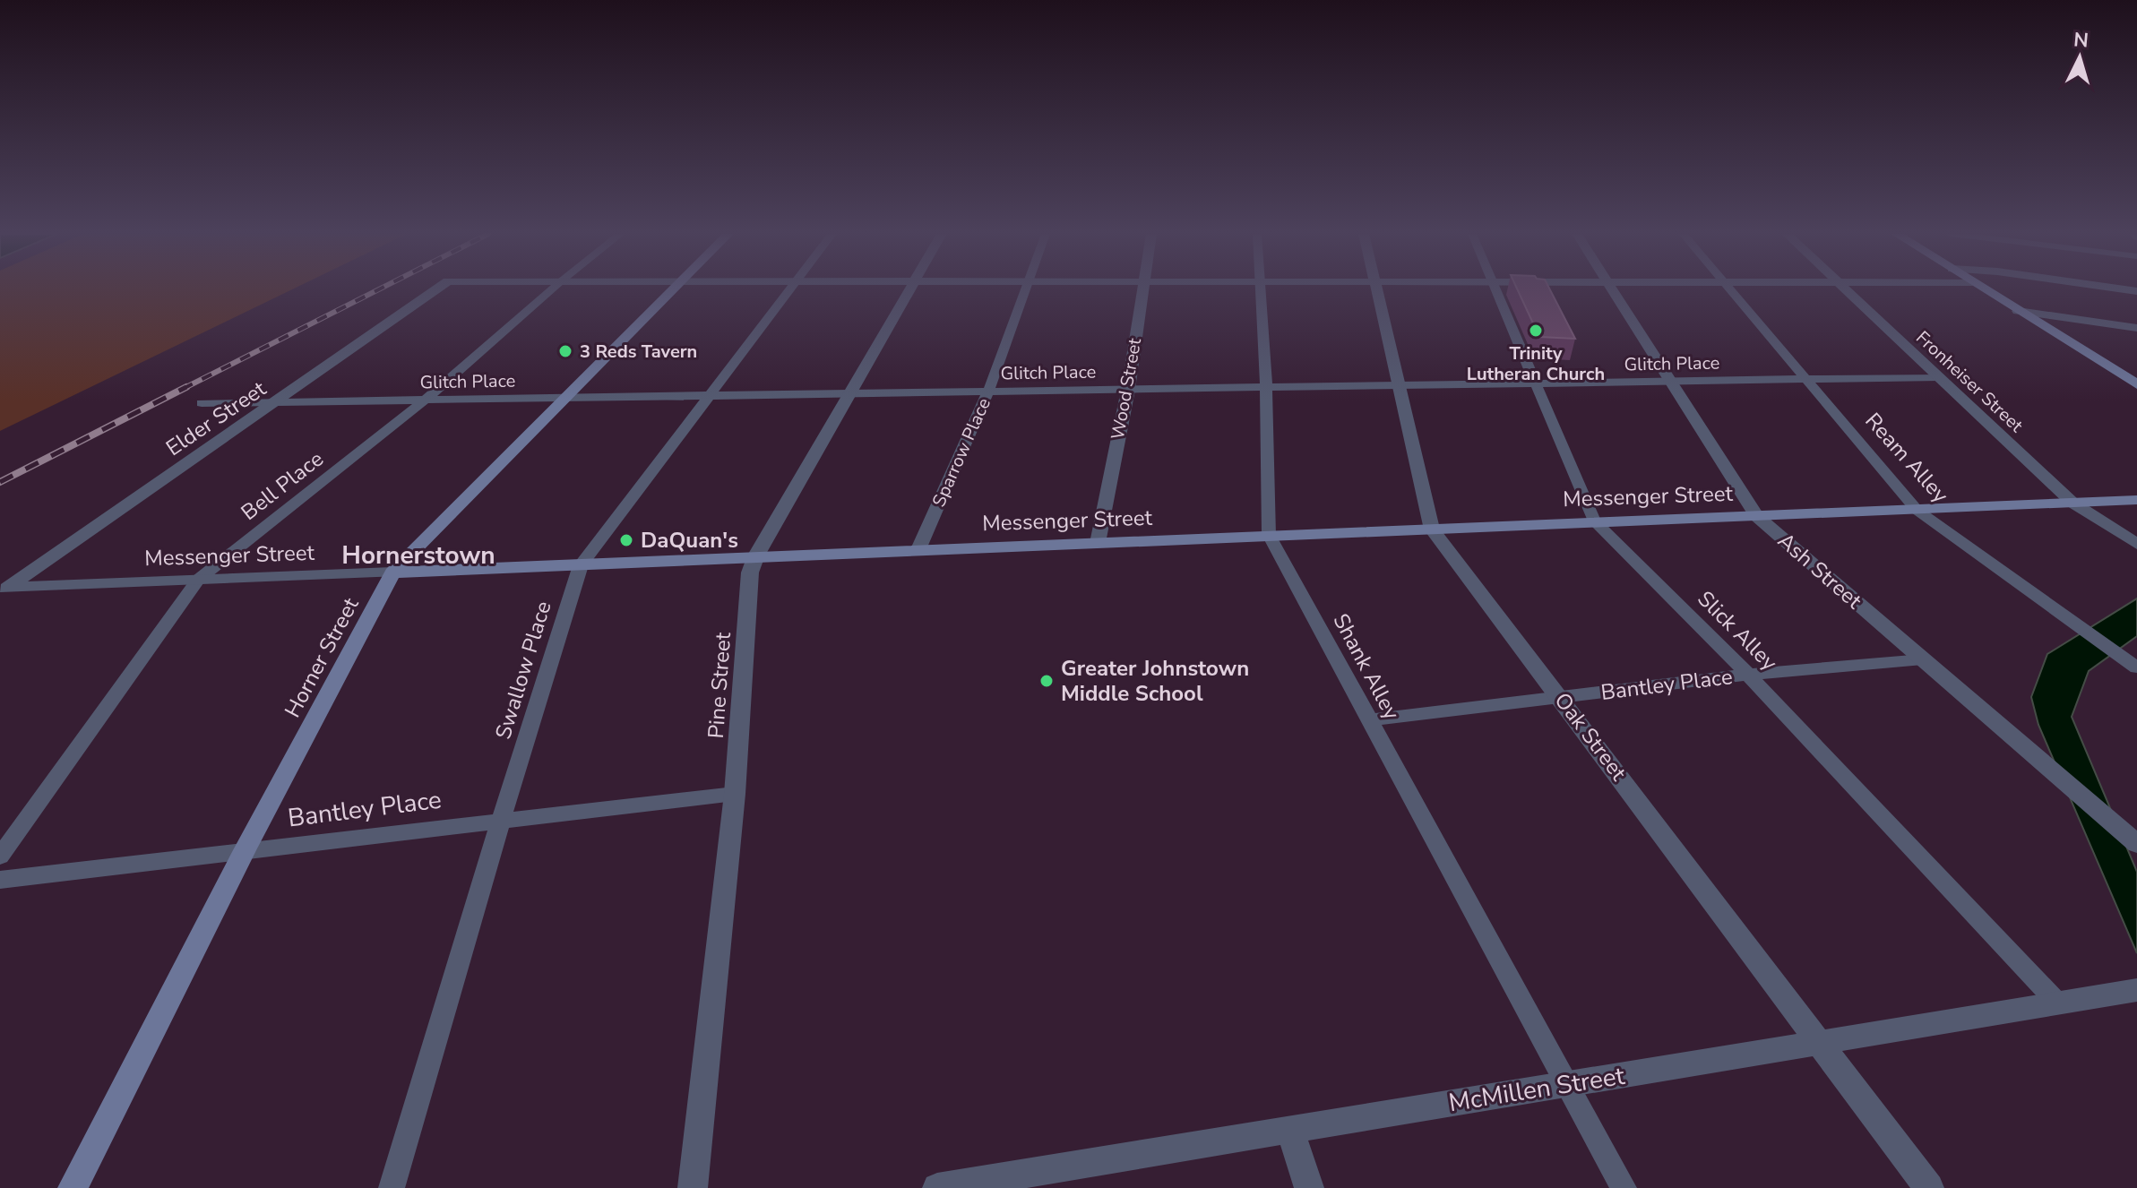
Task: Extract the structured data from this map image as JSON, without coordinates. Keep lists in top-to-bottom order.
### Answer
{
  "streets": {
    "street": [
      "Fronheiser Street",
      "Wood Street",
      "Elder Street",
      "Messenger Street",
      "Ash Street",
      "Horner Street",
      "Pine Street",
      "Oak Street",
      "McMillen Street"
    ],
    "lane": [
      "Glitch Place",
      "Sparrow Place",
      "Ream Alley",
      "Bell Place",
      "Slick Alley",
      "Shank Alley",
      "Swallow Place",
      "Bantley Place"
    ]
  },
  "crossings": [
    ["Glitch Place", "Fronheiser Street"],
    ["Glitch Place", "Wood Street"],
    ["Glitch Place", "Elder Street"],
    ["Glitch Place", "Sparrow Place"],
    ["Glitch Place", "Ream Alley"],
    ["Glitch Place", "Bell Place"],
    ["Glitch Place", "Ash Street"],
    ["Glitch Place", "Slick Alley"],
    ["Glitch Place", "Horner Street"],
    ["Glitch Place", "Shank Alley"],
    ["Glitch Place", "Swallow Place"],
    ["Glitch Place", "Pine Street"],
    ["Glitch Place", "Oak Street"],
    ["Fronheiser Street", "Messenger Street"],
    ["Wood Street", "Messenger Street"],
    ["Elder Street", "Messenger Street"],
    ["Sparrow Place", "Messenger Street"],
    ["Ream Alley", "Messenger Street"],
    ["Bell Place", "Messenger Street"],
    ["Messenger Street", "Ash Street"],
    ["Messenger Street", "Slick Alley"],
    ["Messenger Street", "Horner Street"],
    ["Messenger Street", "Shank Alley"],
    ["Messenger Street", "Swallow Place"],
    ["Messenger Street", "Pine Street"],
    ["Messenger Street", "Oak Street"],
    ["Ash Street", "Bantley Place"],
    ["Slick Alley", "Bantley Place"],
    ["Slick Alley", "McMillen Street"],
    ["Horner Street", "Bantley Place"],
    ["Shank Alley", "Bantley Place"],
    ["Shank Alley", "McMillen Street"],
    ["Swallow Place", "Bantley Place"],
    ["Bantley Place", "Pine Street"],
    ["Bantley Place", "Oak Street"],
    ["Oak Street", "McMillen Street"]
  ],
  "districts": ["Hornerstown"],
  "places": [
    "Trinity Lutheran Church",
    "3 Reds Tavern",
    "DaQuan's",
    "Greater Johnstown Middle School"
  ],
  "north": "top"
}
